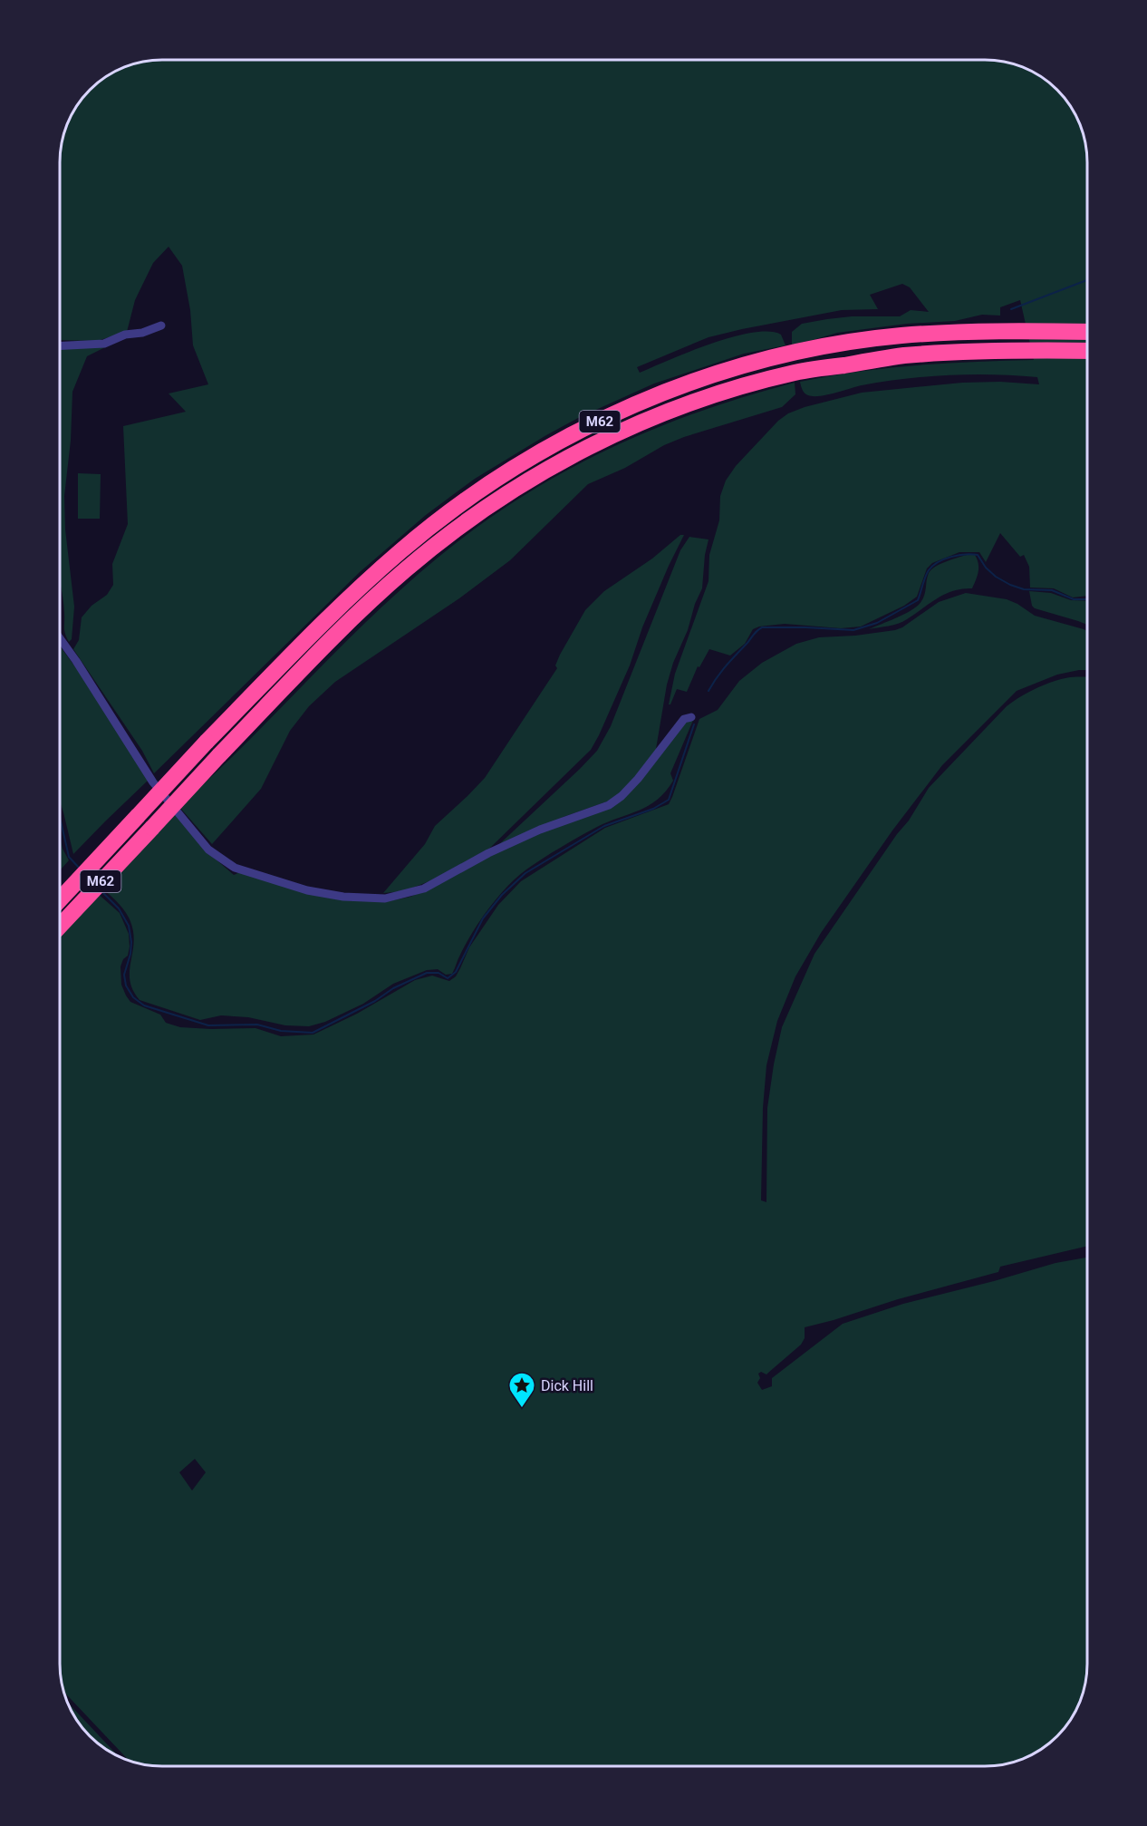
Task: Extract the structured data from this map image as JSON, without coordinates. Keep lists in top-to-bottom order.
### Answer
{
  "streets": {
    "highway": ["M62"]
  },
  "places": {
    "place": ["Dick Hill"]
  }
}
